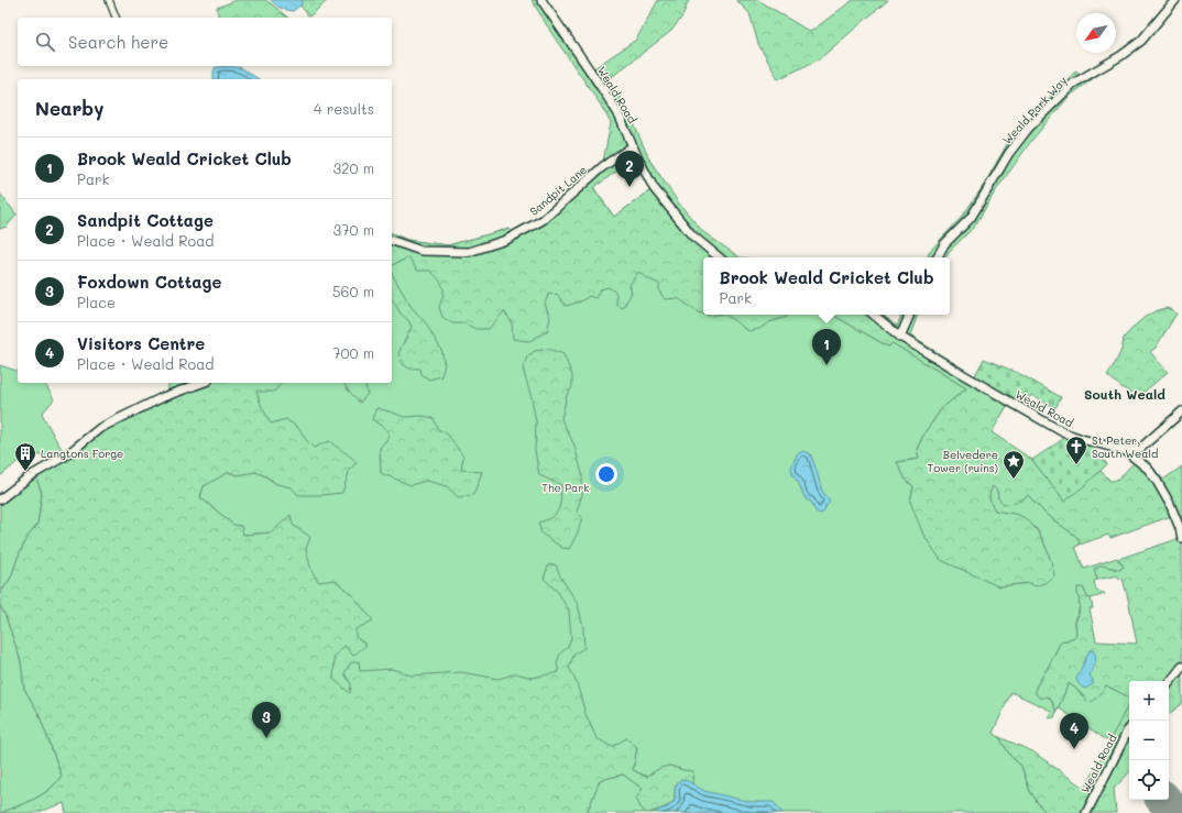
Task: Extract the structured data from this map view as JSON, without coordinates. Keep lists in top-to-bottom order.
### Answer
{
  "streets": {
    "street": ["Weald Road", "Weald Park Way", "Sandpit Lane"]
  },
  "crossings": [
    ["Weald Road", "Sandpit Lane"]
  ],
  "districts": ["South Weald"],
  "parks": ["The Park"],
  "places": {
    "church": ["St Peter, South Weald"],
    "building": ["Langtons Forge"],
    "place": ["Belvedere Tower (ruins)"]
  },
  "north": "bottom left",
  "page": {
    "search": "Search here",
    "heading": ["Nearby", "4 results"],
    "list": [
      {
        "mark": "1",
        "name": "Brook Weald Cricket Club",
        "note": "Park",
        "value": "320 m"
      },
      {
        "mark": "2",
        "name": "Sandpit Cottage",
        "note": "Place · Weald Road",
        "value": "370 m"
      },
      {
        "mark": "3",
        "name": "Foxdown Cottage",
        "note": "Place",
        "value": "560 m"
      },
      {
        "mark": "4",
        "name": "Visitors Centre",
        "note": "Place · Weald Road",
        "value": "700 m"
      }
    ],
    "pins": [
      "2",
      "1",
      "3",
      "4"
    ],
    "popup": ["Brook Weald Cricket Club", "Park"],
    "map_buttons": ["+", "−"]
  }
}
